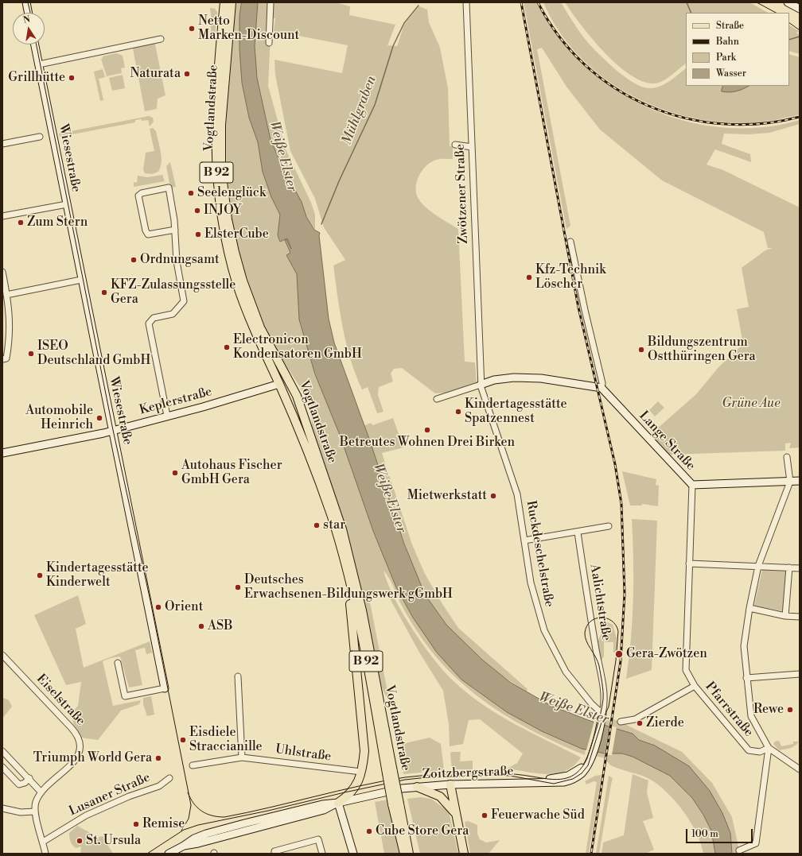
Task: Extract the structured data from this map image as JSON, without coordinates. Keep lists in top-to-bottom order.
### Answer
{
  "streets": {
    "main road": ["Vogtlandstraße", "B 92"],
    "street": [
      "Wiesestraße",
      "Zwötzener Straße",
      "Keplerstraße",
      "Lange Straße",
      "Ruckdeschelstraße",
      "Aalichtstraße",
      "Eiselstraße",
      "Pfarrstraße",
      "Uhlstraße",
      "Zoitzbergstraße",
      "Lusaner Straße"
    ]
  },
  "crossings": [
    ["Vogtlandstraße", "Keplerstraße"],
    ["Wiesestraße", "Keplerstraße"],
    ["Zwötzener Straße", "Ruckdeschelstraße"],
    ["Lange Straße", "Pfarrstraße"],
    ["Ruckdeschelstraße", "Aalichtstraße"]
  ],
  "water": ["Mühlgraben", "Weiße Elster"],
  "parks": ["Grüne Aue"],
  "places": [
    "Netto Marken-Discount",
    "Naturata",
    "Grillhütte",
    "Seelenglück",
    "INJOY",
    "Zum Stern",
    "ElsterCube",
    "Ordnungsamt",
    "Kfz-Technik Löscher",
    "KFZ-Zulassungsstelle Gera",
    "Electronicon Kondensatoren GmbH",
    "Bildungszentrum Ostthüringen Gera",
    "ISEO Deutschland GmbH",
    "Kindertagesstätte Spatzennest",
    "Automobile Heinrich",
    "Betreutes Wohnen Drei Birken",
    "Autohaus Fischer GmbH Gera",
    "Mietwerkstatt",
    "star",
    "Kindertagesstätte Kinderwelt",
    "Deutsches Erwachsenen-Bildungswerk gGmbH",
    "Orient",
    "ASB",
    "Gera-Zwötzen",
    "Rewe",
    "Zierde",
    "Eisdiele Straccianille",
    "Triumph World Gera",
    "Feuerwache Süd",
    "Remise",
    "Cube Store Gera",
    "St. Ursula"
  ],
  "legend": [
    "Straße",
    "Bahn",
    "Park",
    "Wasser"
  ],
  "scale_bar": "100 m",
  "north": "top"
}
